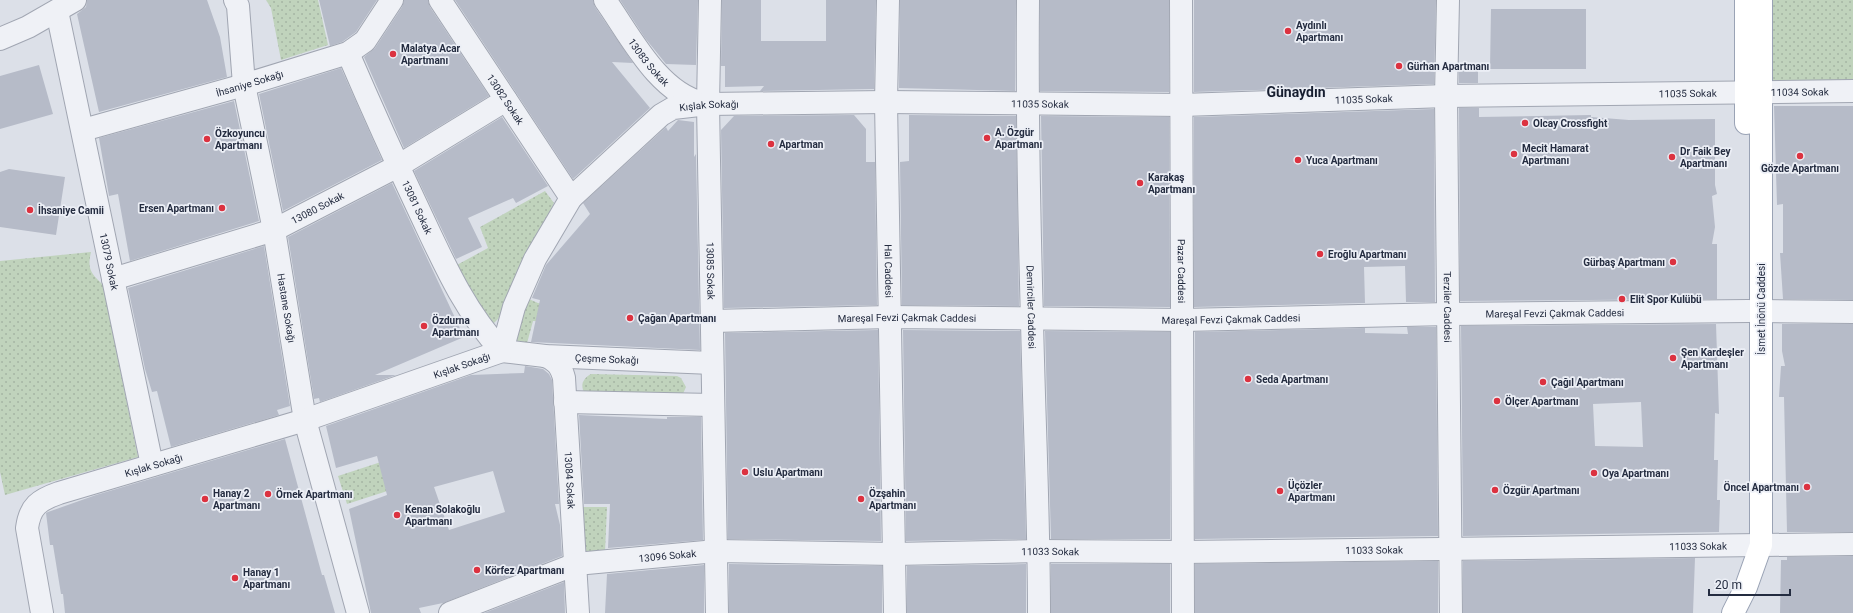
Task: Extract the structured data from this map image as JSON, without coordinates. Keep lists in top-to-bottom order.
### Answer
{
  "streets": {
    "main road": ["İsmet İnönü Caddesi"],
    "street": [
      "13083 Sokak",
      "İhsaniye Sokağı",
      "11034 Sokak",
      "11035 Sokak",
      "13082 Sokak",
      "Kışlak Sokağı",
      "13081 Sokak",
      "13080 Sokak",
      "13079 Sokak",
      "13085 Sokak",
      "Hal Caddesi",
      "Pazar Caddesi",
      "Terziler Caddesi",
      "Demirciler Caddesi",
      "Hastane Sokağı",
      "Mareşal Fevzi Çakmak Caddesi",
      "Çeşme Sokağı",
      "13084 Sokak",
      "11033 Sokak",
      "13096 Sokak"
    ]
  },
  "crossings": [
    ["13083 Sokak", "Kışlak Sokağı"],
    ["13083 Sokak", "13085 Sokak"],
    ["İhsaniye Sokağı", "13081 Sokak"],
    ["İhsaniye Sokağı", "13079 Sokak"],
    ["İhsaniye Sokağı", "Hastane Sokağı"],
    ["11034 Sokak", "11035 Sokak"],
    ["11034 Sokak", "İsmet İnönü Caddesi"],
    ["11035 Sokak", "Kışlak Sokağı"],
    ["11035 Sokak", "Hal Caddesi"],
    ["11035 Sokak", "Pazar Caddesi"],
    ["11035 Sokak", "Terziler Caddesi"],
    ["11035 Sokak", "Demirciler Caddesi"],
    ["11035 Sokak", "İsmet İnönü Caddesi"],
    ["13082 Sokak", "Kışlak Sokağı"],
    ["13082 Sokak", "13080 Sokak"],
    ["Kışlak Sokağı", "13081 Sokak"],
    ["Kışlak Sokağı", "13079 Sokak"],
    ["Kışlak Sokağı", "13085 Sokak"],
    ["Kışlak Sokağı", "Hal Caddesi"],
    ["Kışlak Sokağı", "Hastane Sokağı"],
    ["Kışlak Sokağı", "Çeşme Sokağı"],
    ["13081 Sokak", "13080 Sokak"],
    ["13081 Sokak", "Çeşme Sokağı"],
    ["13080 Sokak", "13079 Sokak"],
    ["13080 Sokak", "Hastane Sokağı"],
    ["13085 Sokak", "Mareşal Fevzi Çakmak Caddesi"],
    ["13085 Sokak", "Çeşme Sokağı"],
    ["13085 Sokak", "13096 Sokak"],
    ["Hal Caddesi", "Mareşal Fevzi Çakmak Caddesi"],
    ["Hal Caddesi", "11033 Sokak"],
    ["Hal Caddesi", "13096 Sokak"],
    ["Pazar Caddesi", "Mareşal Fevzi Çakmak Caddesi"],
    ["Pazar Caddesi", "11033 Sokak"],
    ["Terziler Caddesi", "Mareşal Fevzi Çakmak Caddesi"],
    ["Terziler Caddesi", "11033 Sokak"],
    ["Demirciler Caddesi", "Mareşal Fevzi Çakmak Caddesi"],
    ["Demirciler Caddesi", "11033 Sokak"],
    ["İsmet İnönü Caddesi", "Mareşal Fevzi Çakmak Caddesi"],
    ["İsmet İnönü Caddesi", "11033 Sokak"],
    ["Çeşme Sokağı", "13084 Sokak"],
    ["13084 Sokak", "13096 Sokak"],
    ["11033 Sokak", "13096 Sokak"]
  ],
  "districts": ["Günaydın"],
  "places": [
    "Aydınlı Apartmanı",
    "Malatya Acar Apartmanı",
    "Gürhan Apartmanı",
    "Olcay Crossfight",
    "A. Özgür Apartmanı",
    "Özkoyuncu Apartmanı",
    "Apartman",
    "Mecit Hamarat Apartmanı",
    "Gözde Apartmanı",
    "Dr Faik Bey Apartmanı",
    "Yuca Apartmanı",
    "Karakaş Apartmanı",
    "Ersen Apartmanı",
    "İhsaniye Camii",
    "Eroğlu Apartmanı",
    "Gürbaş Apartmanı",
    "Elit Spor Kulübü",
    "Çağan Apartmanı",
    "Özdurna Apartmanı",
    "Şen Kardeşler Apartmanı",
    "Seda Apartmanı",
    "Çağıl Apartmanı",
    "Ölçer Apartmanı",
    "Uslu Apartmanı",
    "Oya Apartmanı",
    "Öncel Apartmanı",
    "Özgür Apartmanı",
    "Üçözler Apartmanı",
    "Örnek Apartmanı",
    "Hanay 2 Apartmanı",
    "Özşahin Apartmanı",
    "Kenan Solakoğlu Apartmanı",
    "Körfez Apartmanı",
    "Hanay 1 Apartmanı"
  ],
  "scale_bar": "20 m"
}
